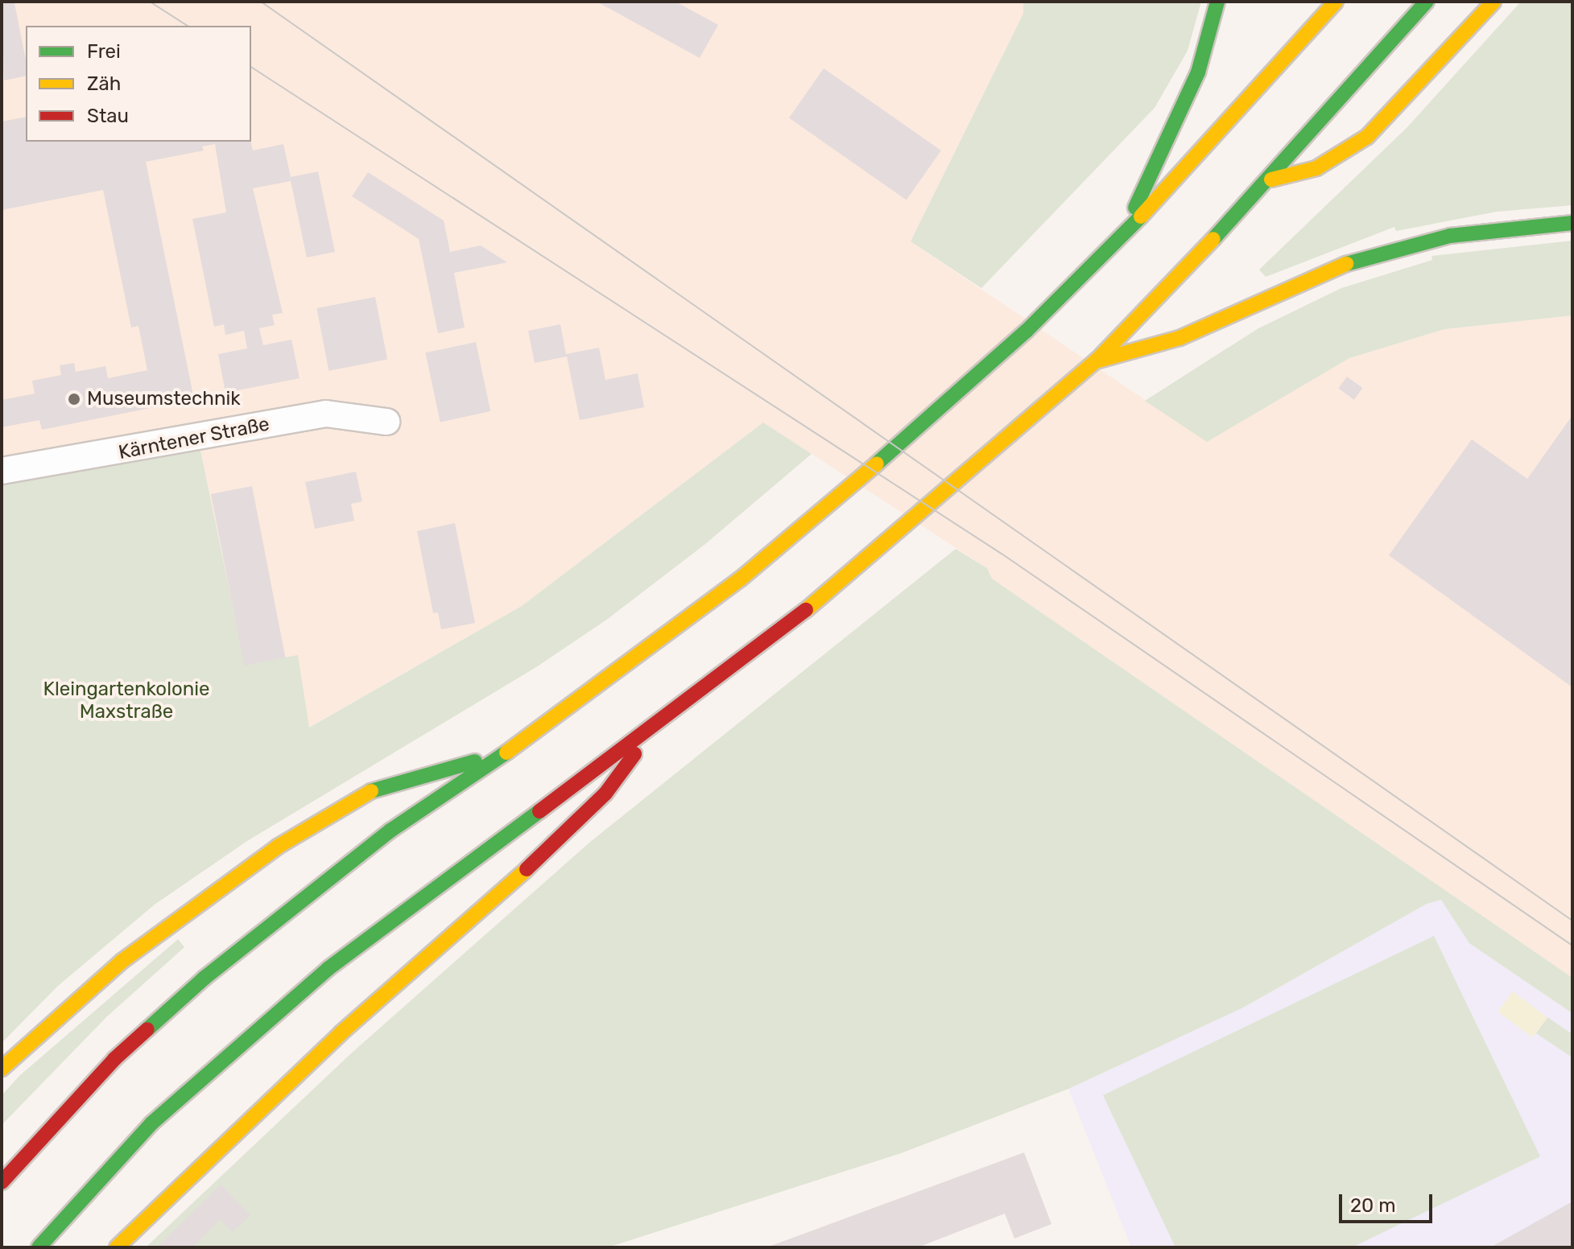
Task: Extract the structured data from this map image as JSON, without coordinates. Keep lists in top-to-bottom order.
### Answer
{
  "streets": {
    "street": ["Kärntener Straße"]
  },
  "parks": ["Kleingartenkolonie Maxstraße"],
  "places": ["Museumstechnik"],
  "legend": ["Frei", "Zäh", "Stau"],
  "scale_bar": "20 m"
}
